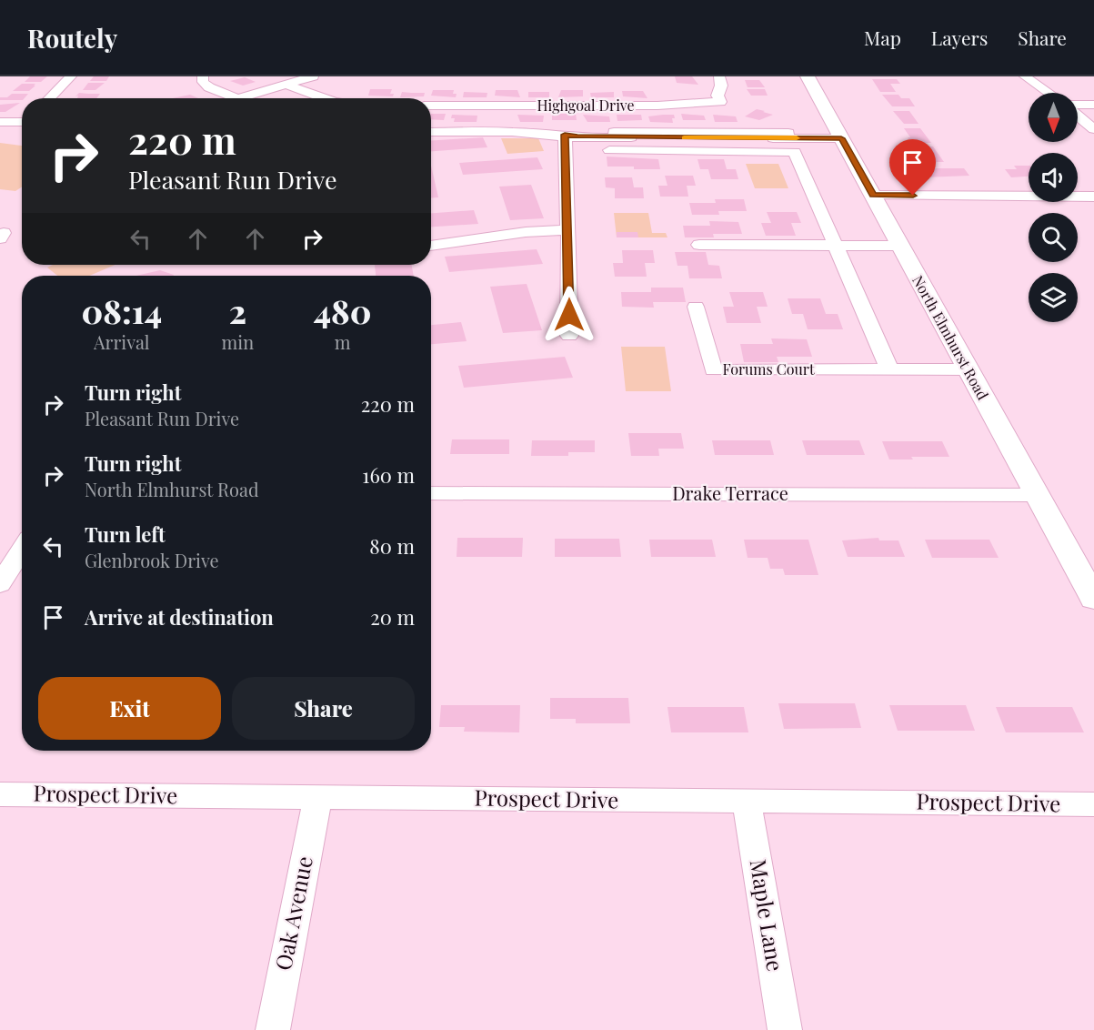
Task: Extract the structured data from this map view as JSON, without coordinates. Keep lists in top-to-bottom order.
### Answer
{
  "streets": {
    "main road": ["North Elmhurst Road"],
    "street": [
      "Highgoal Drive",
      "Forums Court",
      "Drake Terrace",
      "Prospect Drive",
      "Oak Avenue",
      "Maple Lane"
    ]
  },
  "crossings": [
    ["North Elmhurst Road", "Forums Court"],
    ["North Elmhurst Road", "Drake Terrace"],
    ["Prospect Drive", "Oak Avenue"],
    ["Prospect Drive", "Maple Lane"]
  ],
  "north": "bottom",
  "page": {
    "header": "Routely",
    "nav": ["Map", "Layers", "Share"],
    "turn": ["220 m", "Pleasant Run Drive"],
    "eta": [
      "08:14",
      "Arrival",
      "2",
      "min",
      "480",
      "m"
    ],
    "list": [
      {
        "name": "Turn right",
        "note": "Pleasant Run Drive",
        "value": "220 m"
      },
      {
        "name": "Turn right",
        "note": "North Elmhurst Road",
        "value": "160 m"
      },
      {
        "name": "Turn left",
        "note": "Glenbrook Drive",
        "value": "80 m"
      },
      {
        "name": "Arrive at destination",
        "value": "20 m"
      }
    ],
    "buttons": ["Exit", "Share"]
  }
}
